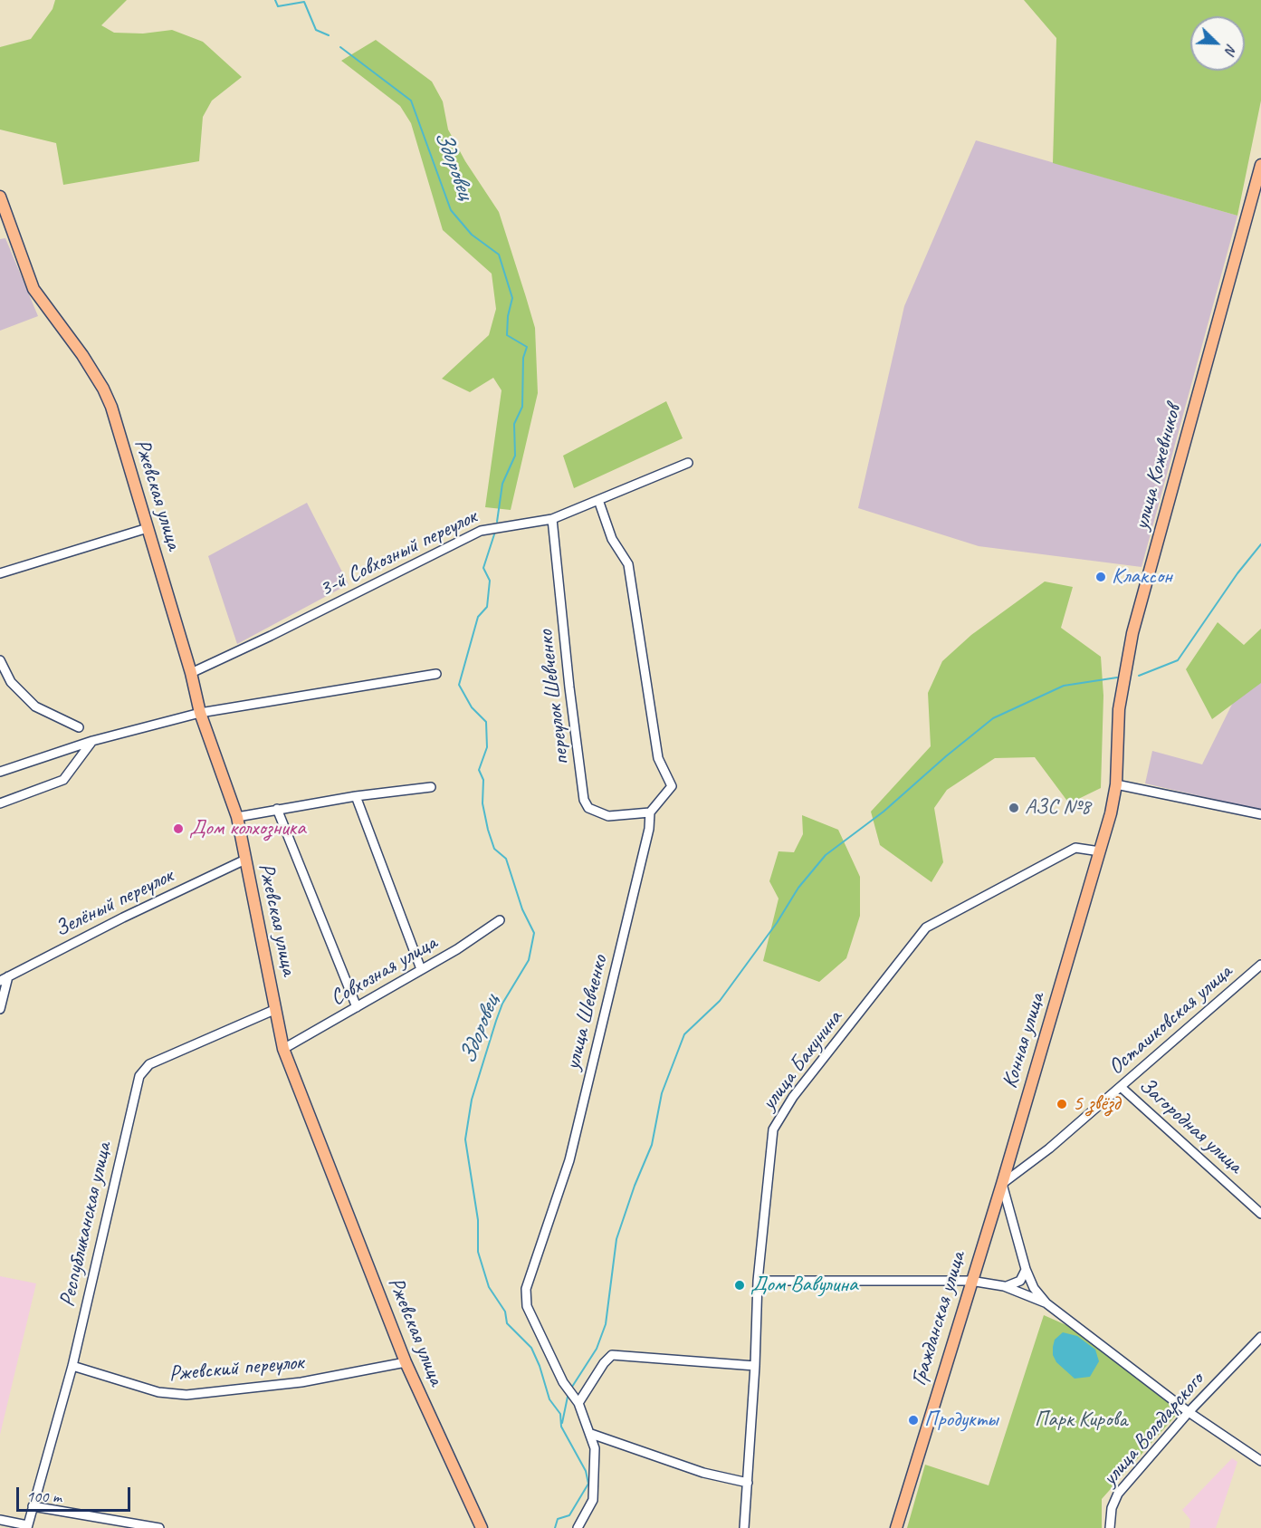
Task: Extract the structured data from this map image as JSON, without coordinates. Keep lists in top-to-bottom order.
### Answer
{
  "streets": {
    "main road": [
      "улица Кожевников",
      "Ржевская улица",
      "Конная улица",
      "Гражданская улица"
    ],
    "street": [
      "3-й Совхозный переулок",
      "переулок Шевченко",
      "Зелёный переулок",
      "Совхозная улица",
      "улица Шевченко",
      "Осташковская улица",
      "улица Бакунина",
      "Загородная улица",
      "Республиканская улица",
      "Ржевский переулок",
      "улица Володарского"
    ]
  },
  "crossings": [
    ["улица Кожевников", "Конная улица"],
    ["Ржевская улица", "3-й Совхозный переулок"],
    ["Ржевская улица", "Зелёный переулок"],
    ["Ржевская улица", "Совхозная улица"],
    ["Ржевская улица", "Республиканская улица"],
    ["Ржевская улица", "Ржевский переулок"],
    ["3-й Совхозный переулок", "переулок Шевченко"],
    ["переулок Шевченко", "улица Шевченко"],
    ["Осташковская улица", "Конная улица"],
    ["Осташковская улица", "Загородная улица"],
    ["Осташковская улица", "Гражданская улица"],
    ["Конная улица", "улица Бакунина"],
    ["Конная улица", "Гражданская улица"],
    ["Конная улица", "улица Володарского"],
    ["Республиканская улица", "Ржевский переулок"]
  ],
  "water": ["Здоровец"],
  "parks": ["Парк Кирова"],
  "places": [
    "Клаксон",
    "АЗС №8",
    "Дом колхозника",
    "5 звёзд",
    "Дом Вавулина",
    "Продукты"
  ],
  "scale_bar": "100 m",
  "north": "bottom right"
}
